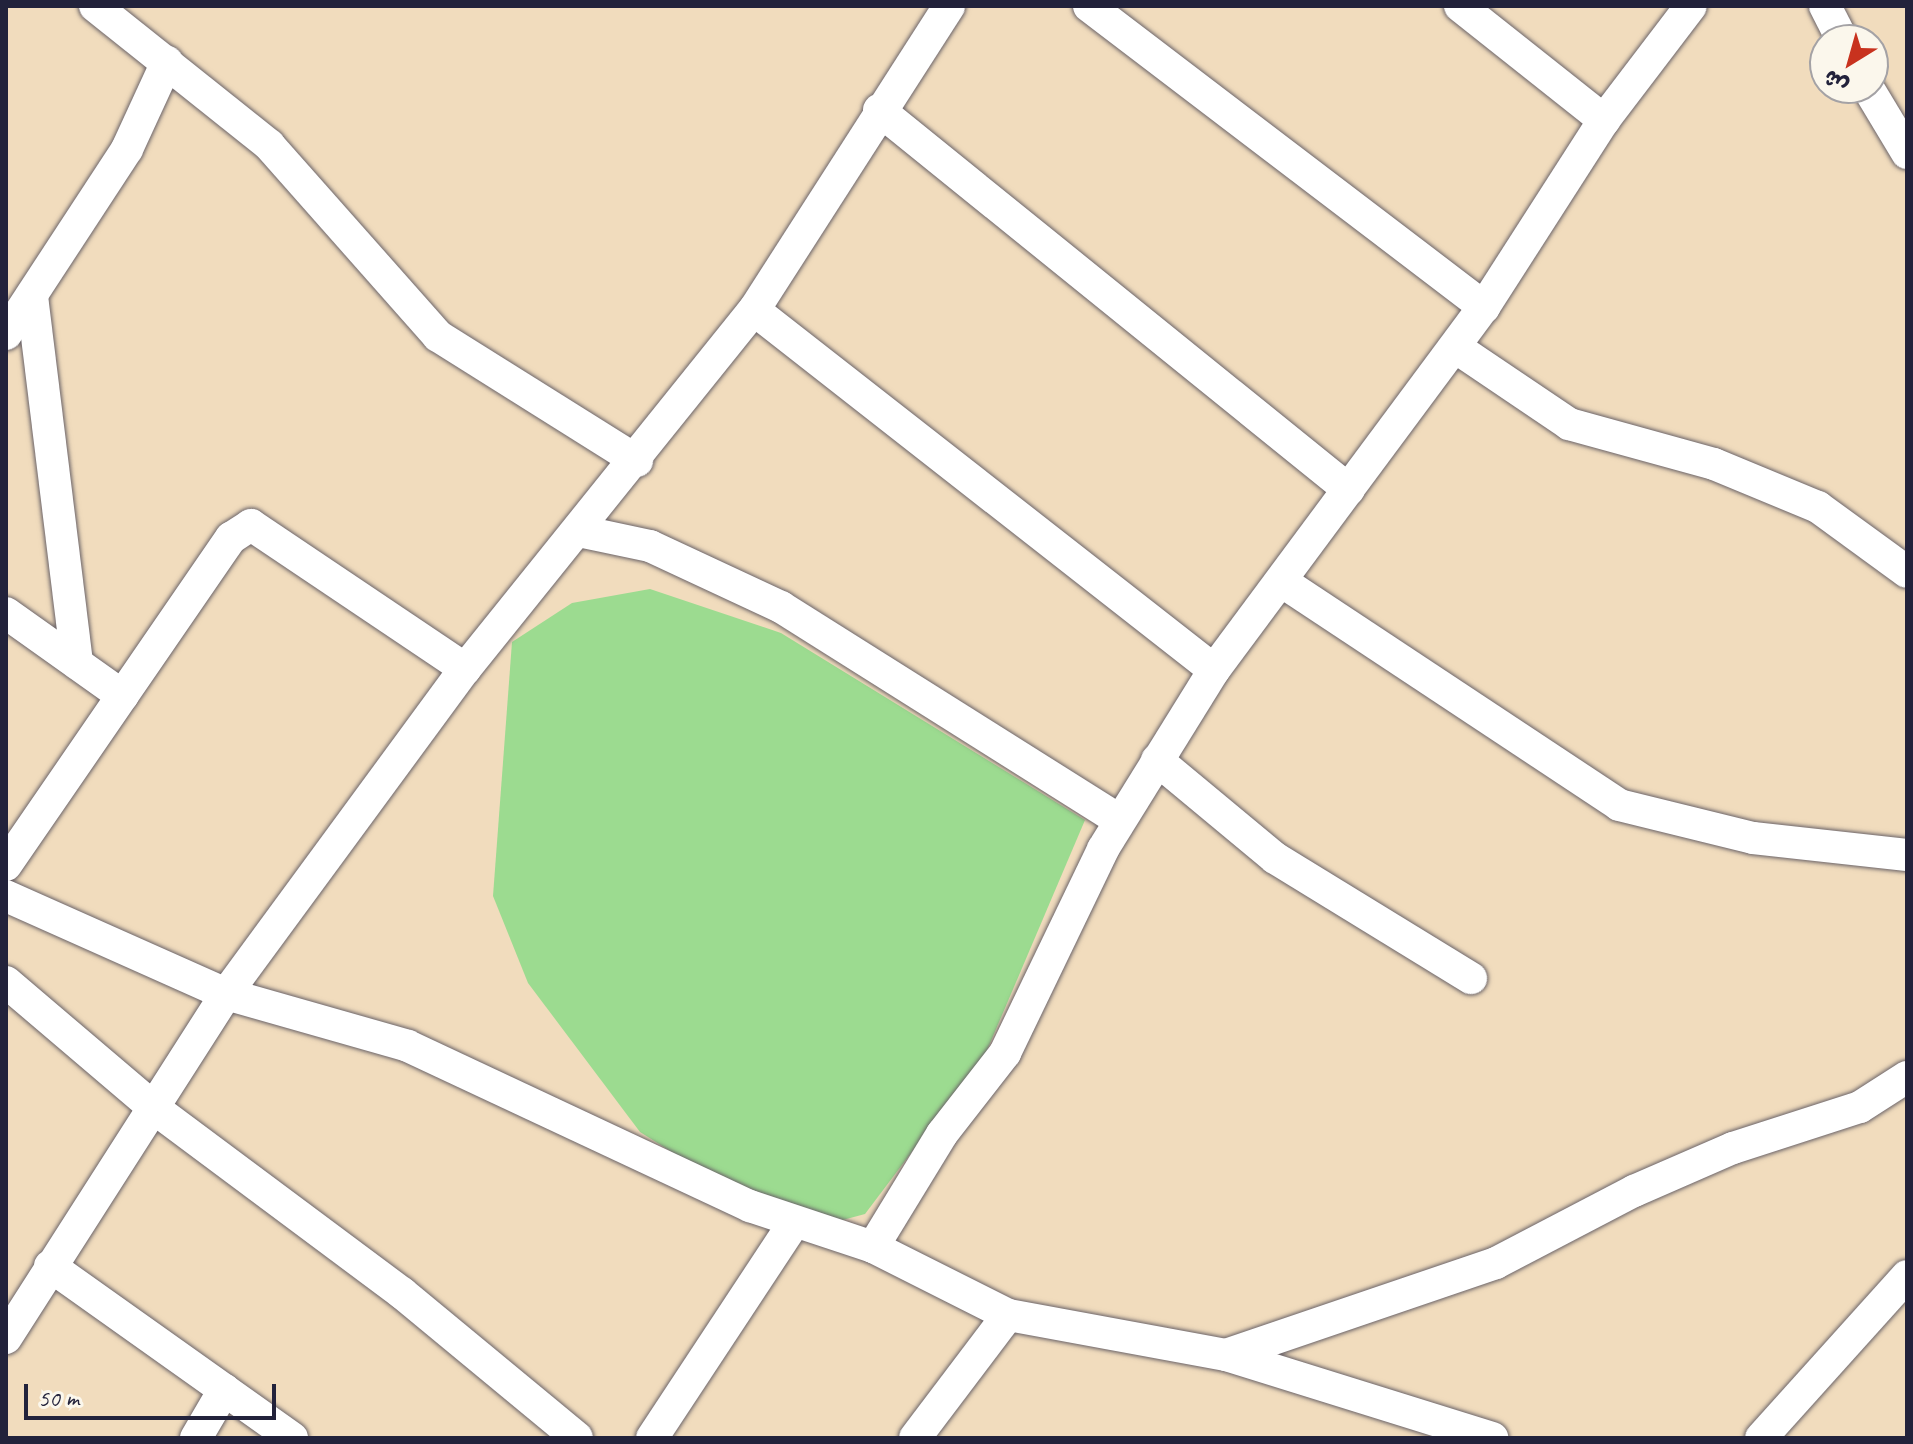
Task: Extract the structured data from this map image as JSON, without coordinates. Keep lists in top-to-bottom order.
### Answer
{
  "scale_bar": "50 m",
  "north": "bottom left"
}
